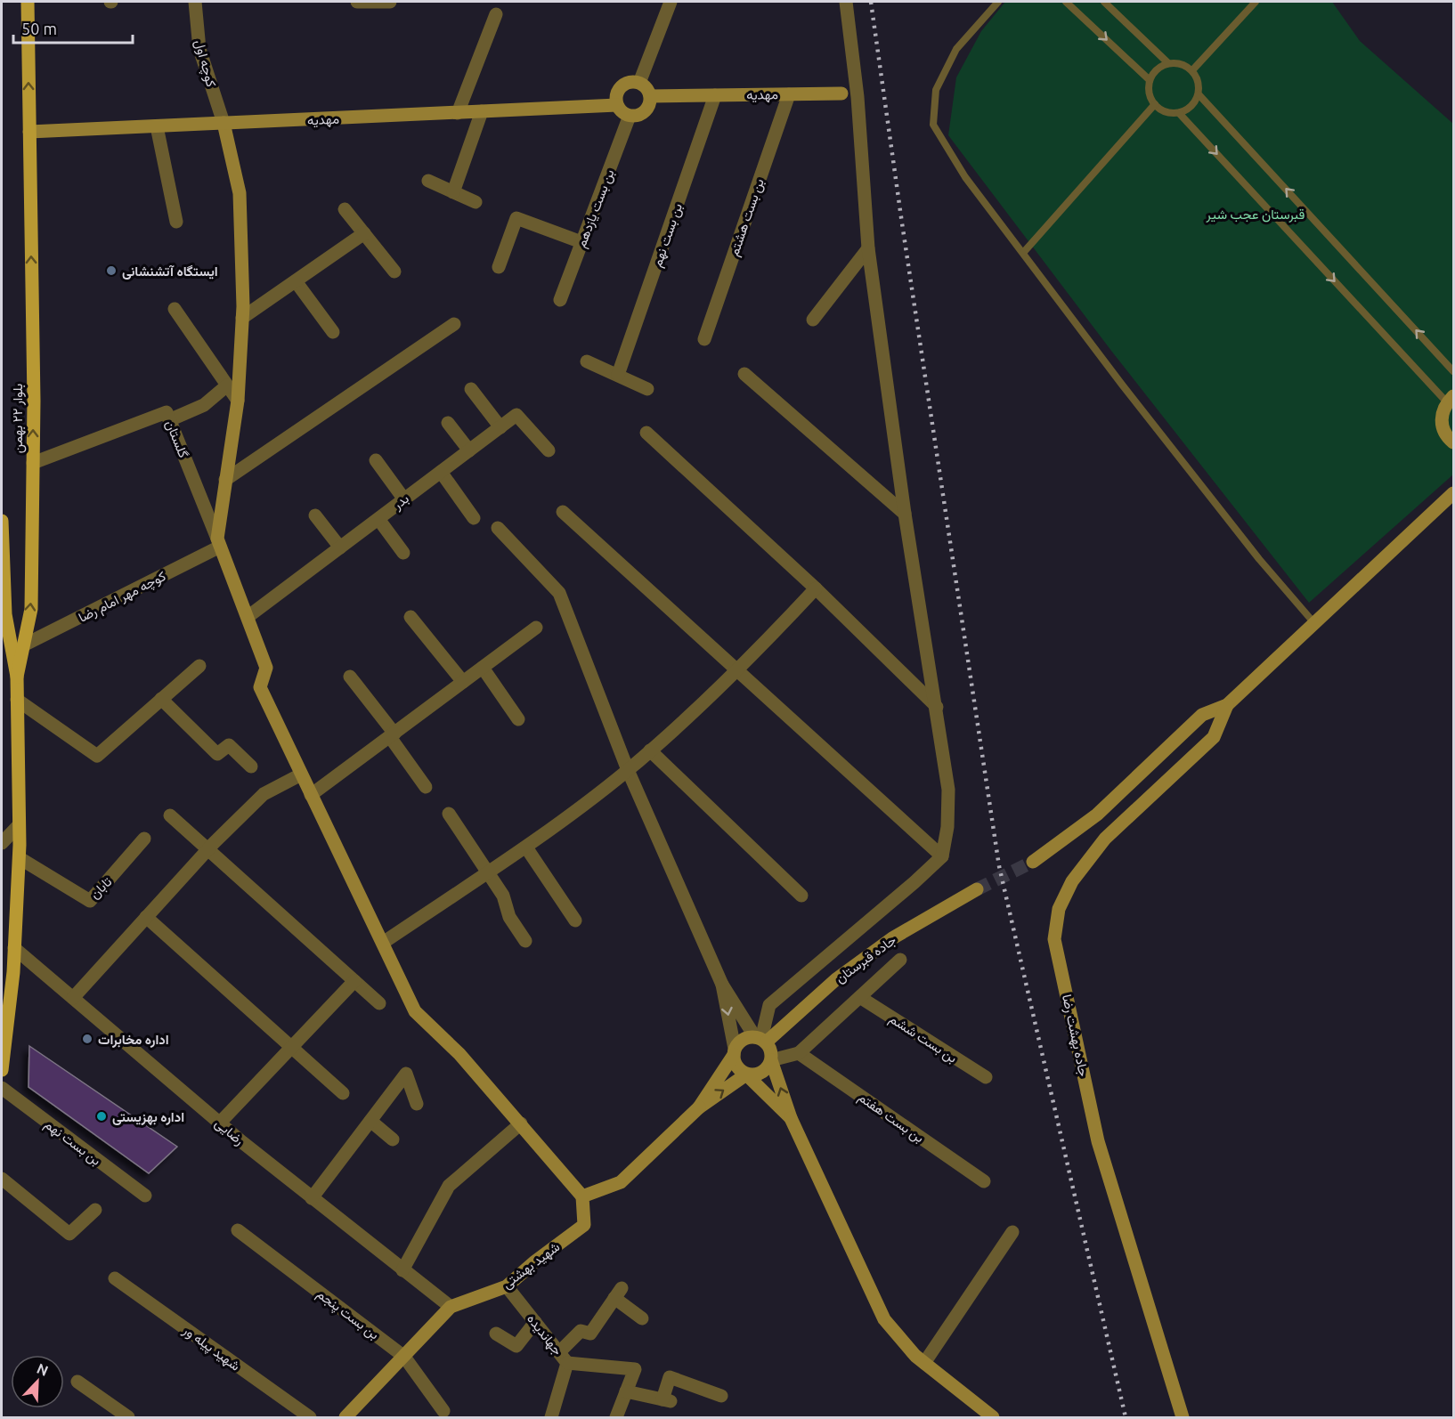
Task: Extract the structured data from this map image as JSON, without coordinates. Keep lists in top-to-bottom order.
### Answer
{
  "streets": {
    "main road": ["بلوار ۲۲ بهمن"],
    "street": [
      "کوچه اول",
      "مهدیه",
      "بن بست یازدهم",
      "بن بست هشتم",
      "بن بست نهم",
      "گلستان",
      "بدر",
      "کوچه مهر امام رضا",
      "تابان",
      "جاده قبرستان",
      "جاده بهشت رضا",
      "بن بست ششم",
      "بن بست هفتم",
      "رضایی",
      "شهید بهشتی",
      "بن بست پنجم",
      "جهاندیده",
      "شهید پیله ور"
    ]
  },
  "crossings": [
    ["کوچه اول", "مهدیه"],
    ["مهدیه", "بن بست یازدهم"],
    ["مهدیه", "بن بست هشتم"],
    ["مهدیه", "بن بست نهم"],
    ["مهدیه", "بلوار ۲۲ بهمن"],
    ["بلوار ۲۲ بهمن", "گلستان"],
    ["بلوار ۲۲ بهمن", "کوچه مهر امام رضا"],
    ["گلستان", "کوچه مهر امام رضا"],
    ["رضایی", "شهید بهشتی"],
    ["شهید بهشتی", "بن بست پنجم"],
    ["شهید بهشتی", "جهاندیده"]
  ],
  "one_way": ["بلوار ۲۲ بهمن"],
  "parks": ["قبرستان عجب شیر"],
  "places": ["ایستگاه آتشنشانی", "اداره مخابرات", "اداره بهزیستی"],
  "scale_bar": "50 m",
  "north": "top right"
}
